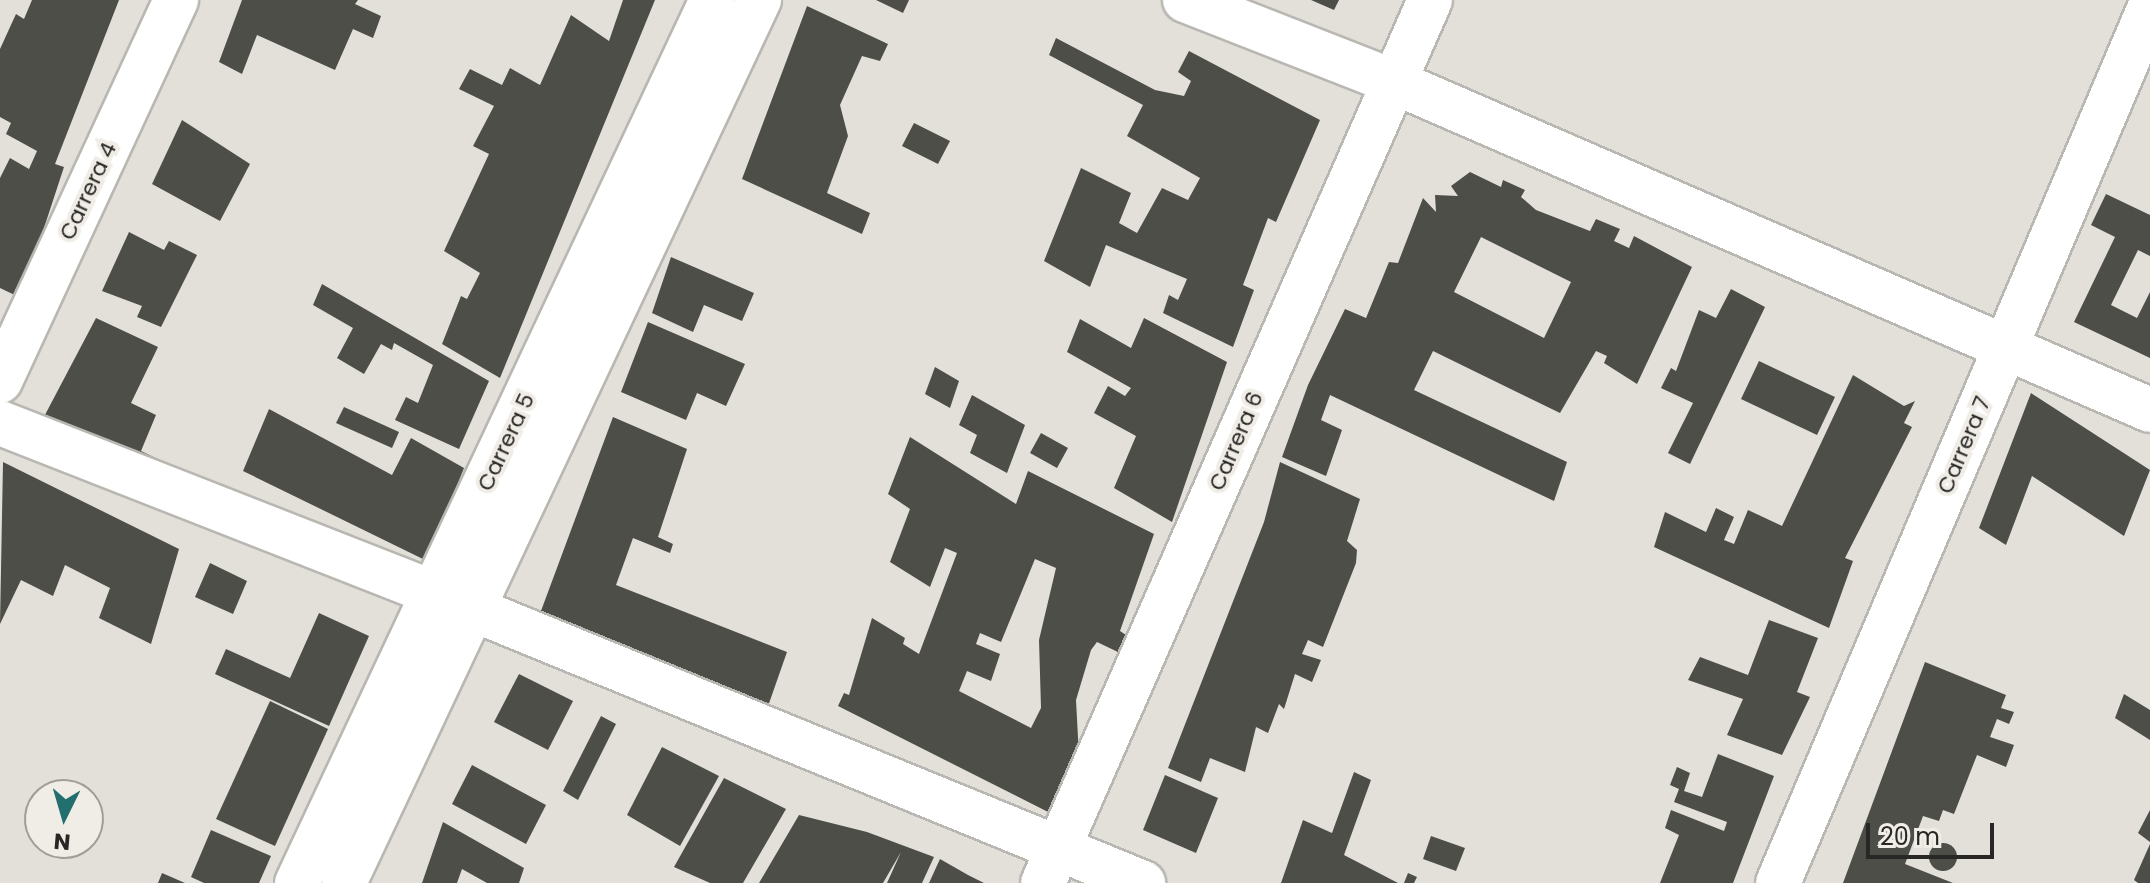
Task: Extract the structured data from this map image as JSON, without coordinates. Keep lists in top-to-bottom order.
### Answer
{
  "streets": {
    "street": [
      "Carrera 4",
      "Carrera 6",
      "Carrera 5",
      "Carrera 7"
    ]
  },
  "scale_bar": "20 m",
  "north": "bottom"
}
